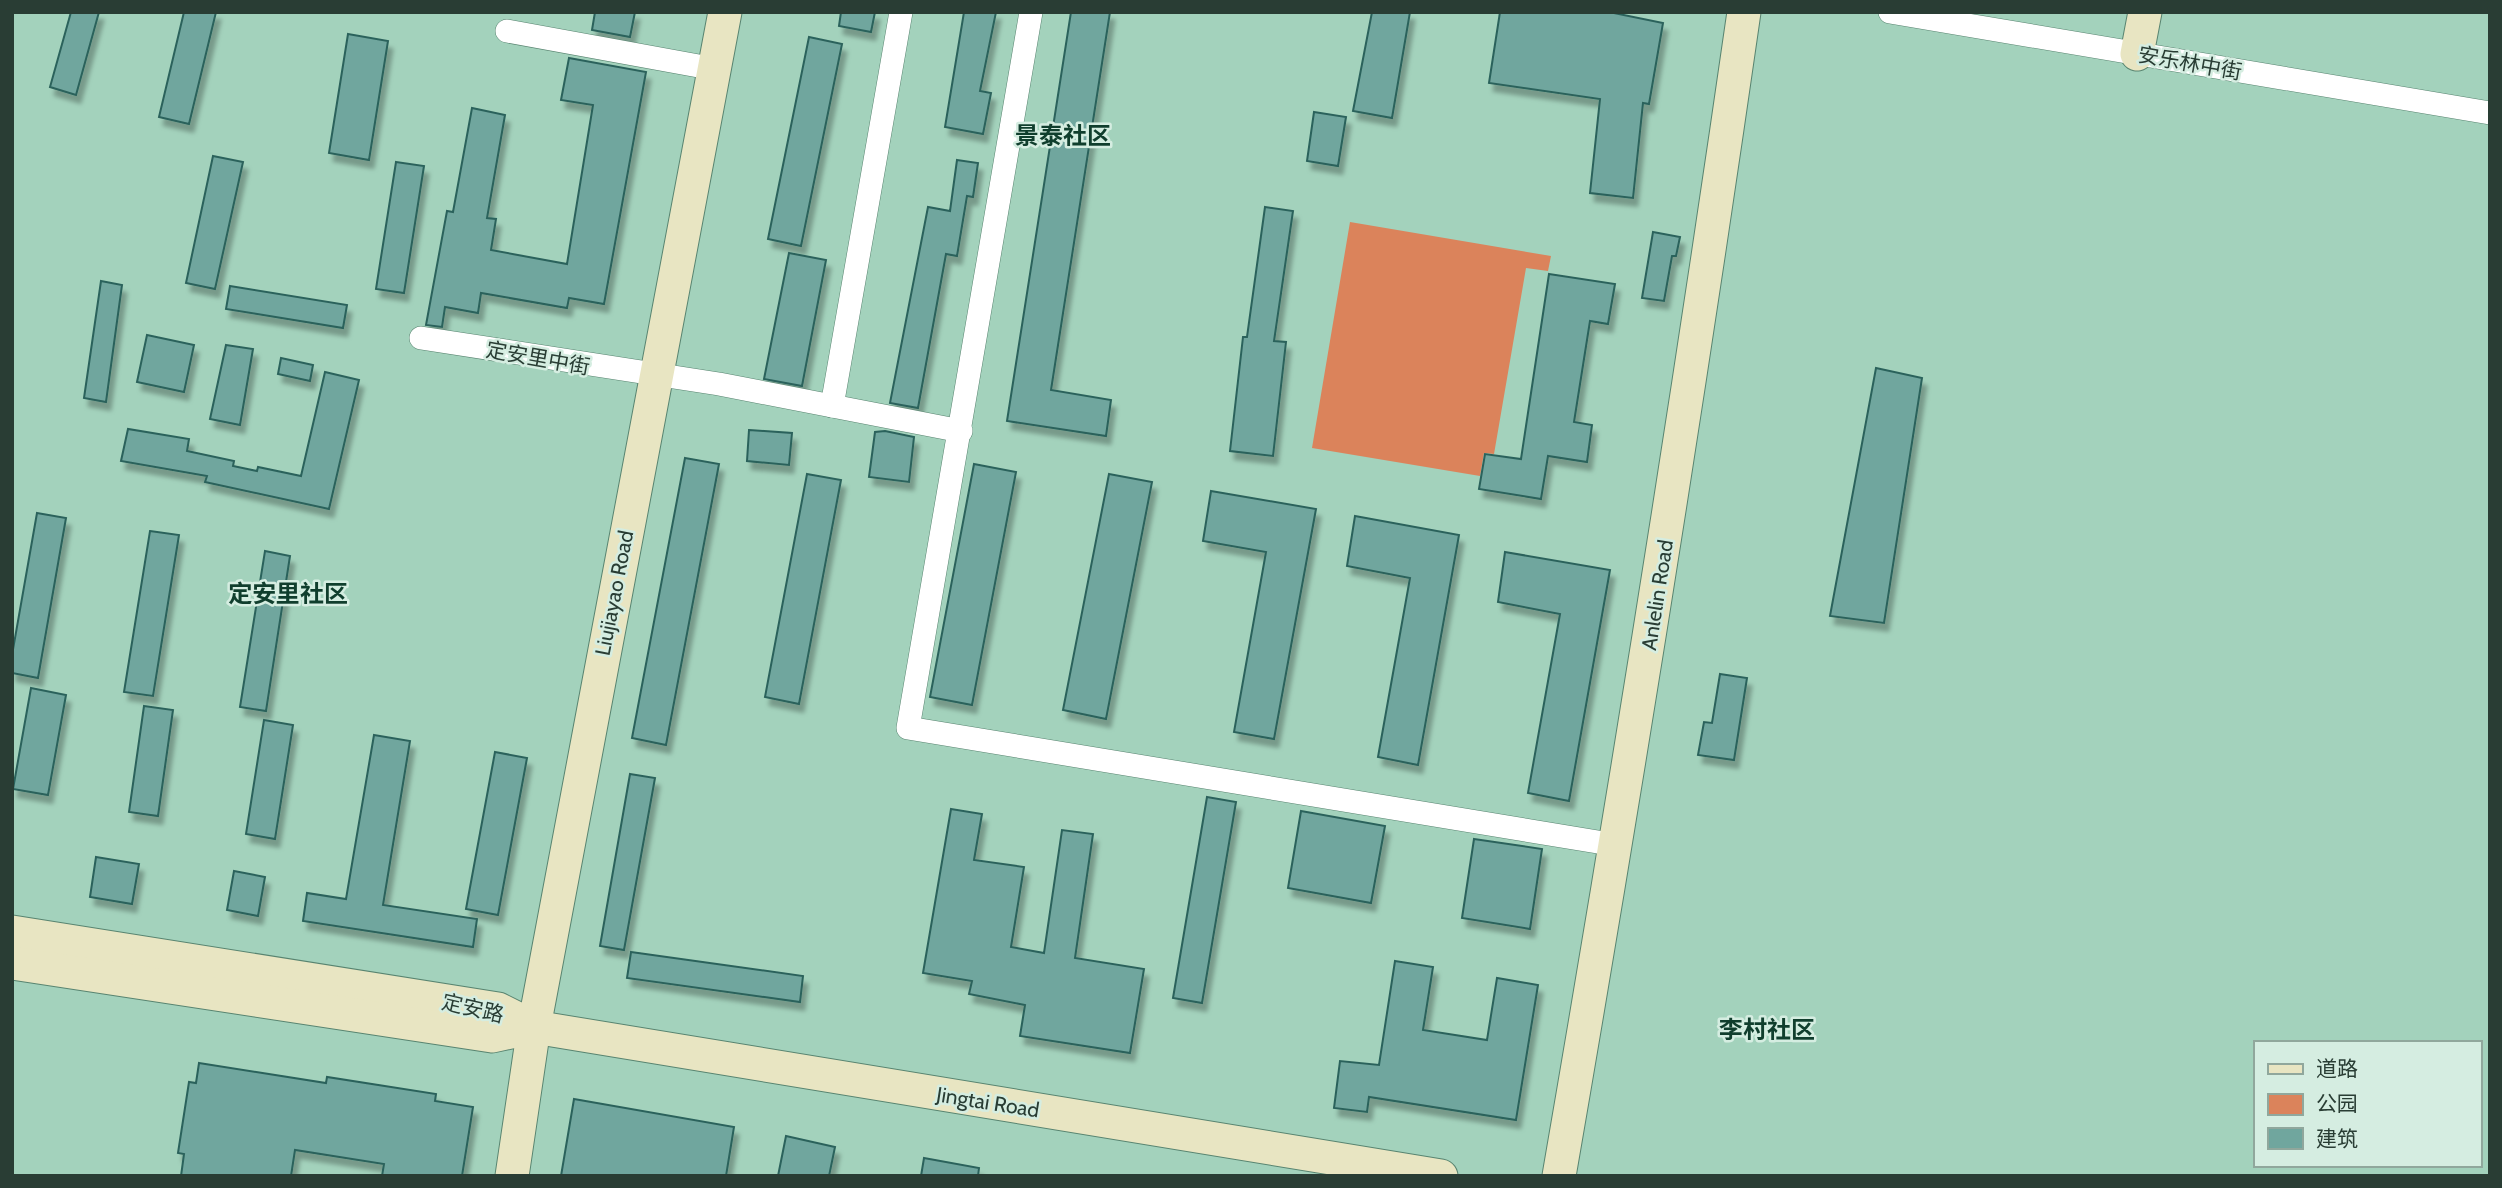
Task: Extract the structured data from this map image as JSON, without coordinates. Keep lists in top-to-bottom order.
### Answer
{
  "streets": {
    "street": [
      "安乐林中街",
      "定安里中街",
      "Liujiayao Road",
      "Anlelin Road",
      "定安路",
      "Jingtai Road"
    ]
  },
  "crossings": [
    ["定安里中街", "Liujiayao Road"],
    ["Liujiayao Road", "定安路"],
    ["Liujiayao Road", "Jingtai Road"],
    ["定安路", "Jingtai Road"]
  ],
  "districts": ["景泰社区", "定安里社区", "李村社区"],
  "legend": ["道路", "公园", "建筑"]
}
